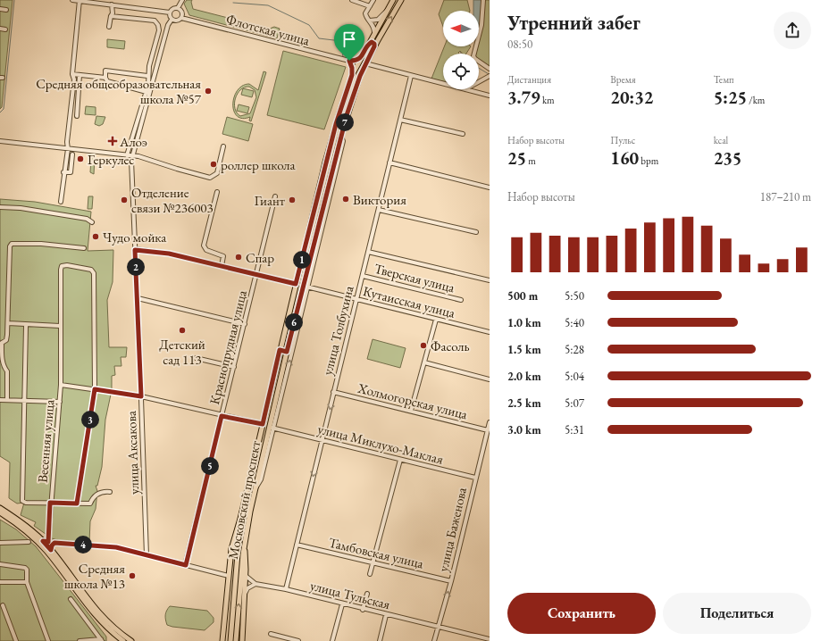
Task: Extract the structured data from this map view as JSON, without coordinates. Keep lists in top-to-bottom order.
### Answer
{
  "streets": {
    "main road": ["Московский проспект"],
    "street": [
      "Флотская улица",
      "Тверская улица",
      "Кутаисская улица",
      "улица Толбухина",
      "Краснопрудная улица",
      "Холмогорская улица",
      "Весенняя улица",
      "улица Миклухо-Маклая",
      "улица Аксакова",
      "улица Баженова",
      "Тамбовская улица",
      "улица Тульская"
    ]
  },
  "crossings": [
    ["Флотская улица", "улица Аксакова"],
    ["Тверская улица", "улица Толбухина"],
    ["Кутаисская улица", "улица Толбухина"],
    ["Кутаисская улица", "Московский проспект"],
    ["улица Толбухина", "Холмогорская улица"],
    ["улица Толбухина", "улица Миклухо-Маклая"],
    ["улица Толбухина", "Тамбовская улица"],
    ["улица Толбухина", "улица Тульская"],
    ["Холмогорская улица", "улица Баженова"],
    ["улица Миклухо-Маклая", "Московский проспект"],
    ["улица Миклухо-Маклая", "улица Баженова"],
    ["улица Баженова", "Тамбовская улица"],
    ["улица Баженова", "улица Тульская"]
  ],
  "places": {
    "other": [
      "Средняя общеобразовательная школа №57",
      "Геркулес",
      "роллер школа",
      "Виктория",
      "Отделение связи №236003",
      "Гиант",
      "Чудо мойка",
      "Спар",
      "Детский сад 113",
      "Фасоль",
      "Средняя школа №13"
    ],
    "health": ["Алоэ"]
  },
  "north": "left",
  "page": {
    "heading": ["Утренний забег", "08:50"],
    "stats": [
      ["Дистанция", "3.79 km"],
      ["Время", "20:32"],
      ["Темп", "5:25 /km"],
      ["Набор высоты", "25 m"],
      ["Пульс", "160 bpm"],
      ["kcal", "235"]
    ],
    "pins": [
      "7",
      "1",
      "2",
      "6",
      "3",
      "5",
      "4"
    ],
    "chart": ["Набор высоты", "187–210 m"],
    "list": [
      {
        "name": "500 m",
        "note": "5:50"
      },
      {
        "name": "1.0 km",
        "note": "5:40"
      },
      {
        "name": "1.5 km",
        "note": "5:28"
      },
      {
        "name": "2.0 km",
        "note": "5:04"
      },
      {
        "name": "2.5 km",
        "note": "5:07"
      },
      {
        "name": "3.0 km",
        "note": "5:31"
      }
    ],
    "buttons": ["Сохранить", "Поделиться"]
  }
}
